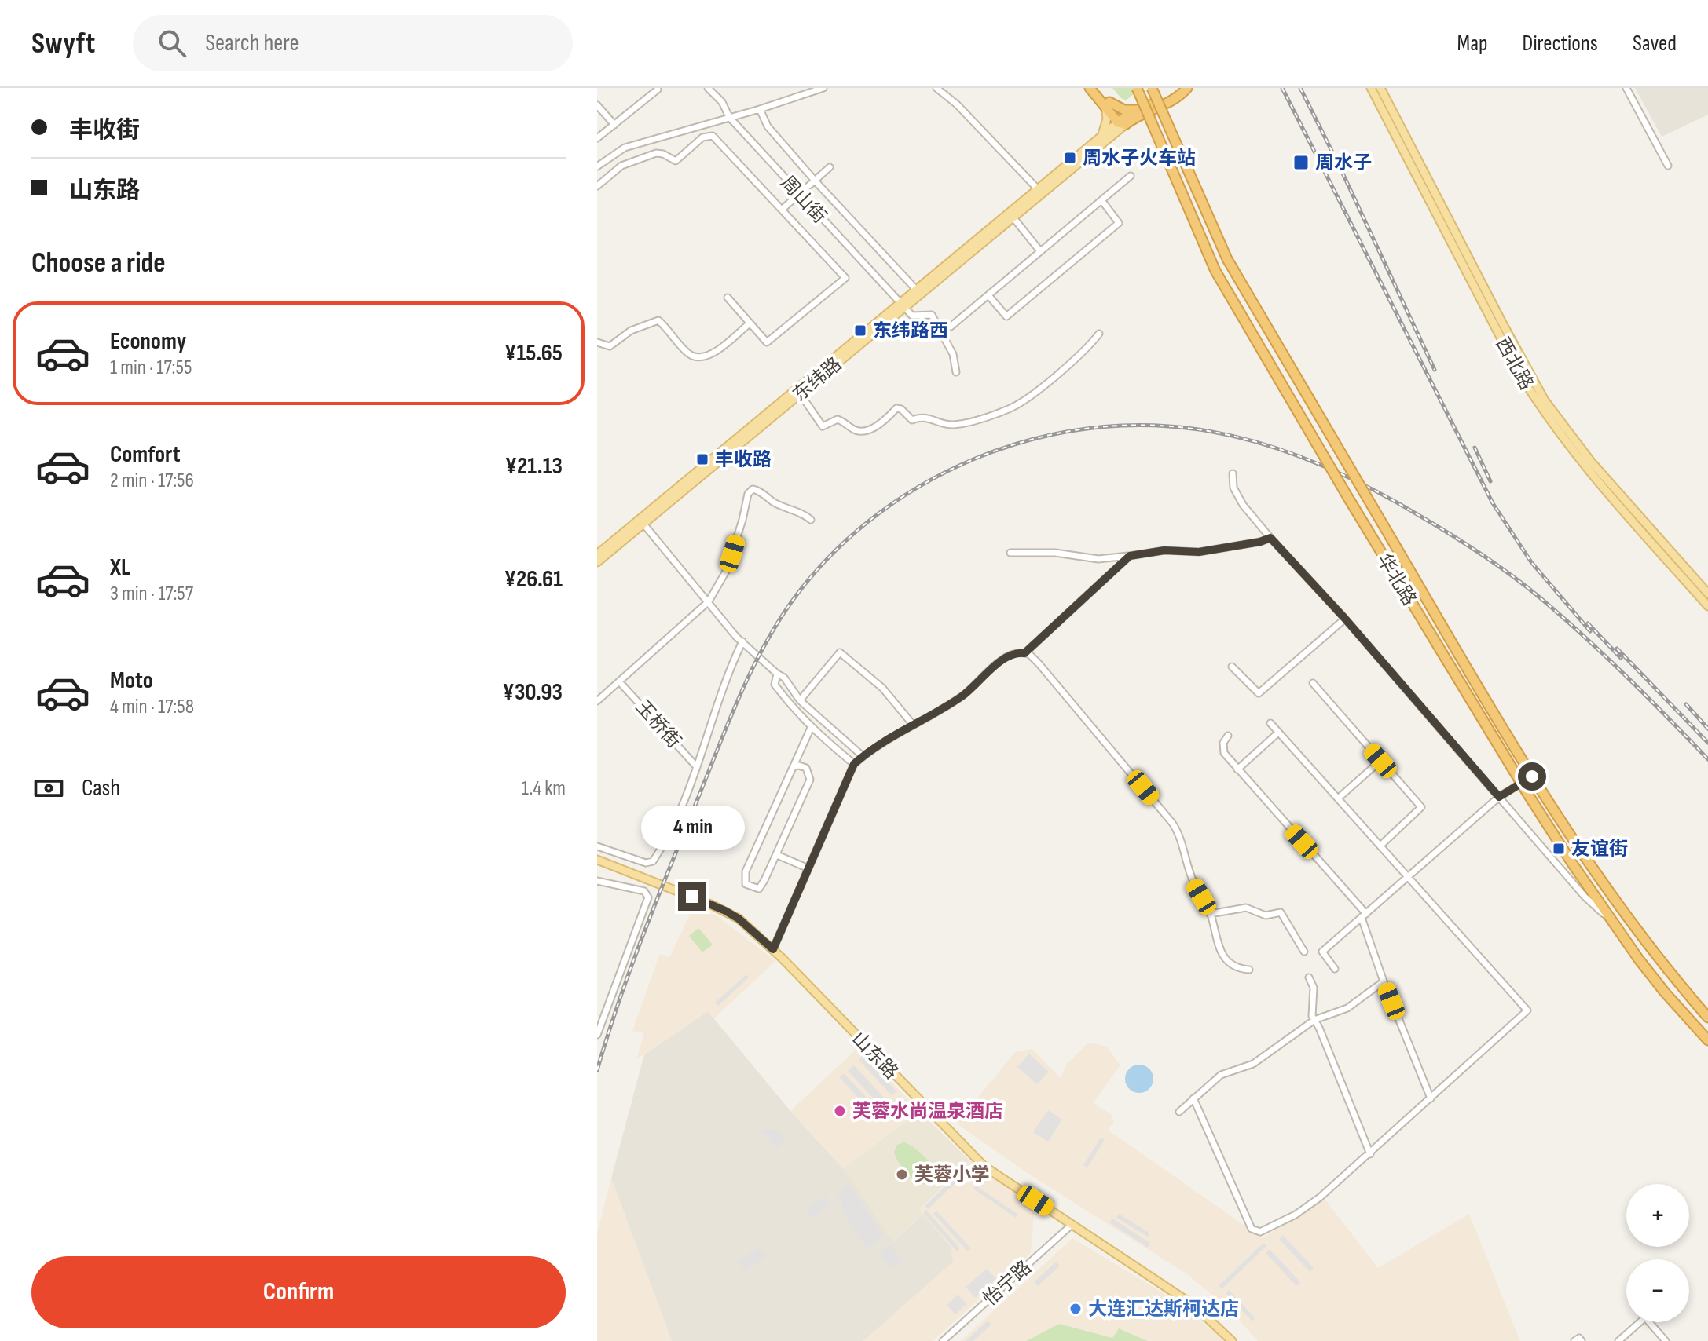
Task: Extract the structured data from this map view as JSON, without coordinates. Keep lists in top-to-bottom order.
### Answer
{
  "streets": {
    "highway": ["华北路"],
    "main road": ["西北路", "东纬路", "山东路"],
    "street": ["周山街", "玉桥街", "怡宁路"]
  },
  "crossings": [
    ["周山街", "东纬路"],
    ["山东路", "怡宁路"]
  ],
  "places": {
    "transit": [
      "周水子火车站",
      "周水子",
      "东纬路西",
      "丰收路",
      "友谊街"
    ],
    "other": ["芙蓉水尚温泉酒店", "芙蓉小学", "大连汇达斯柯达店"]
  },
  "page": {
    "header": "Swyft",
    "search": "Search here",
    "nav": ["Map", "Directions", "Saved"],
    "banner": ["丰收街", "山东路"],
    "heading": "Choose a ride",
    "list": [
      {
        "name": "Economy",
        "note": "1 min · 17:55",
        "value": "¥15.65"
      },
      {
        "name": "Comfort",
        "note": "2 min · 17:56",
        "value": "¥21.13"
      },
      {
        "name": "XL",
        "note": "3 min · 17:57",
        "value": "¥26.61"
      },
      {
        "name": "Moto",
        "note": "4 min · 17:58",
        "value": "¥30.93"
      }
    ],
    "pay": ["Cash", "1.4 km"],
    "bubble": "4 min",
    "map_buttons": ["+", "−"],
    "buttons": "Confirm"
  }
}
